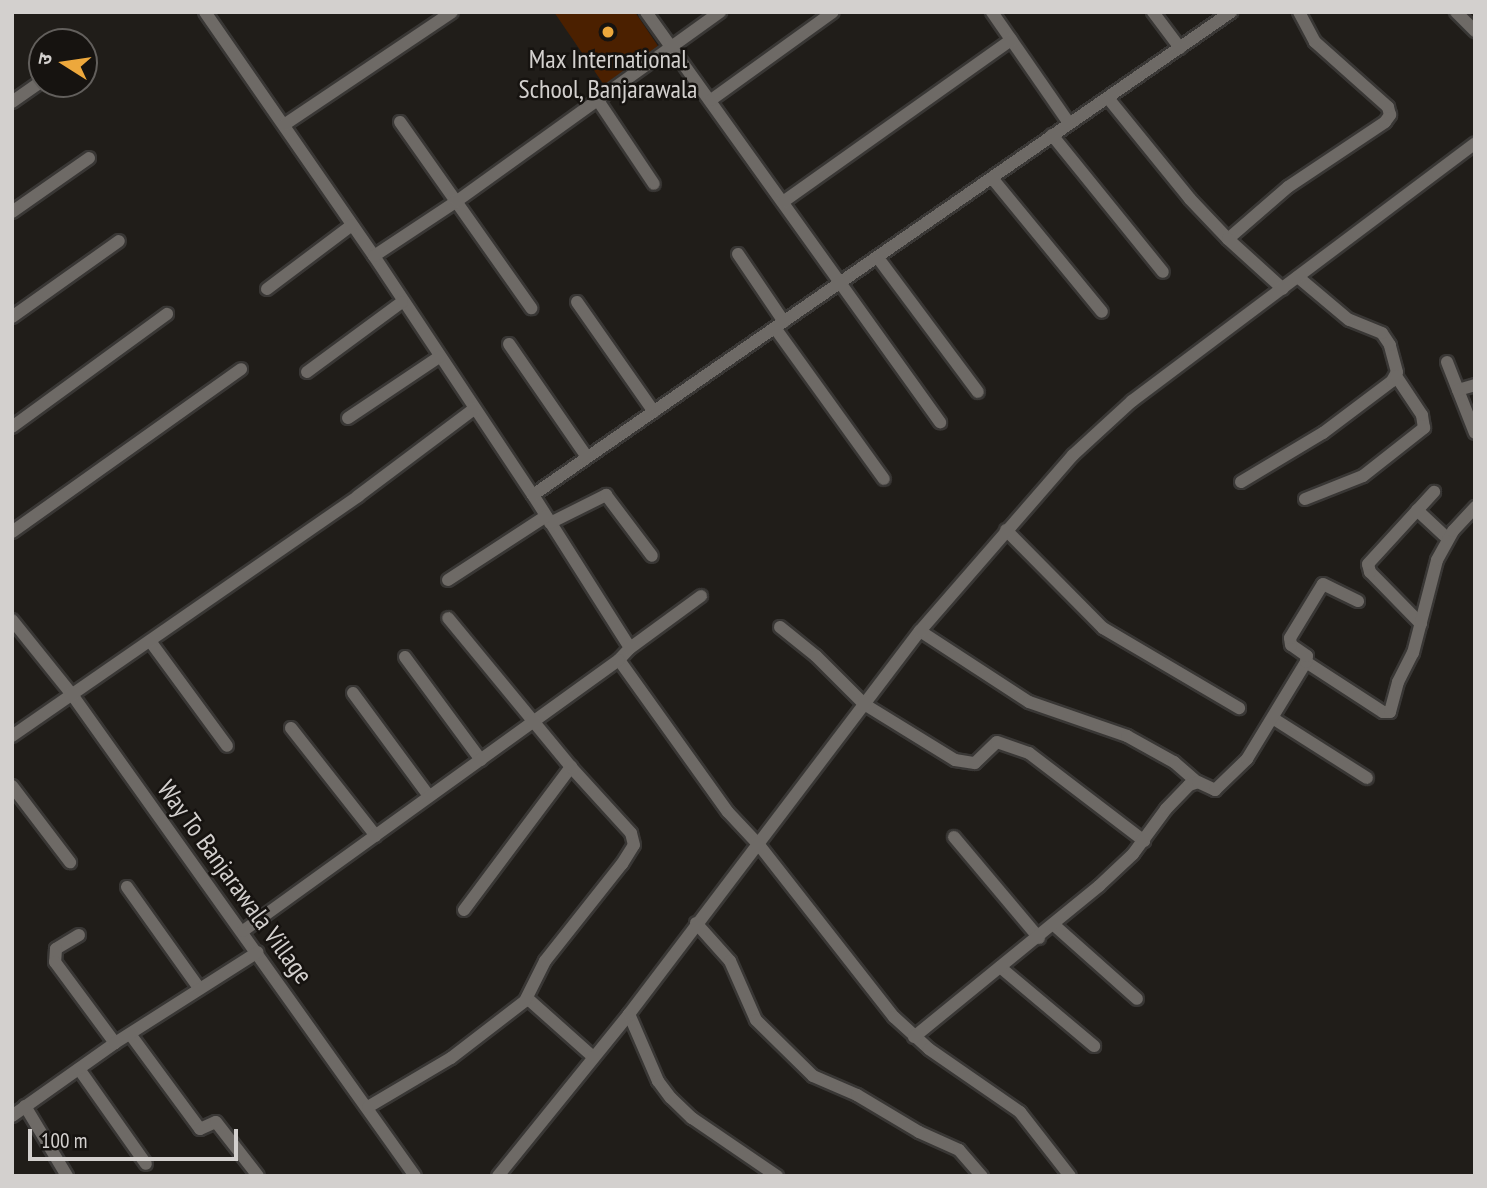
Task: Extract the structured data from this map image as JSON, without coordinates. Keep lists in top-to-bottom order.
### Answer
{
  "streets": {
    "street": ["Way To Banjarawala Village"]
  },
  "places": ["Max International School, Banjarawala"],
  "scale_bar": "100 m",
  "north": "left"
}
